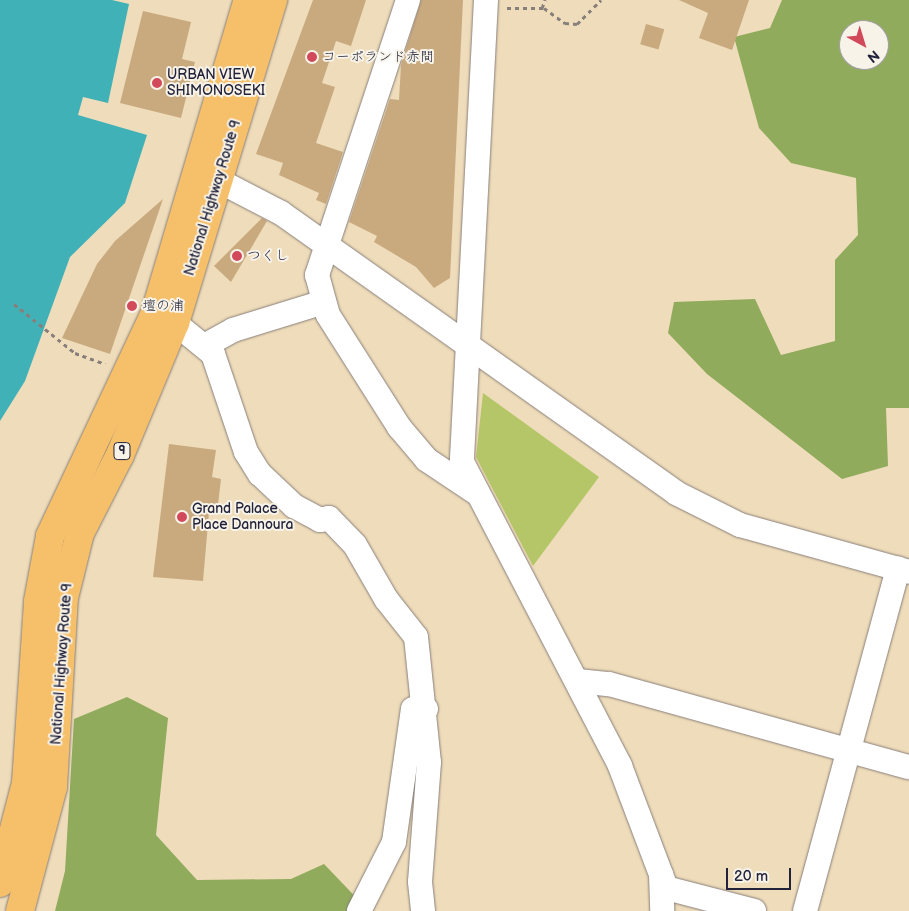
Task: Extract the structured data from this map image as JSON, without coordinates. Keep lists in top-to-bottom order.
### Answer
{
  "streets": {
    "highway": ["National Highway Route 9", "9"]
  },
  "places": [
    "コーポランド赤間",
    "URBAN VIEW SHIMONOSEKI",
    "つくし",
    "壇の浦",
    "Grand Palace Place Dannoura"
  ],
  "scale_bar": "20 m",
  "north": "bottom right"
}
